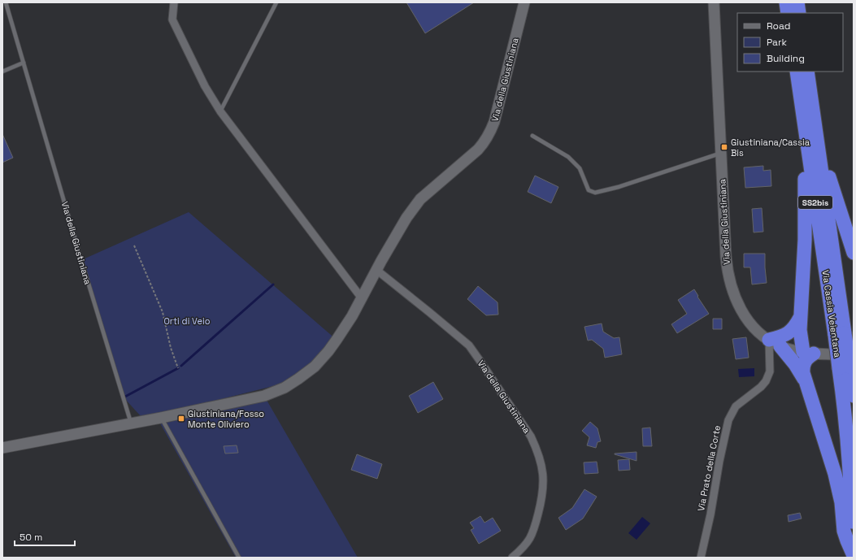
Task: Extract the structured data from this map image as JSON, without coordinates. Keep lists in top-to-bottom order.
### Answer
{
  "streets": {
    "highway": ["SS2bis", "Via Cassia Veientana"],
    "street": ["Via della Giustiniana", "Via Prato della Corte"]
  },
  "crossings": [
    ["Via della Giustiniana", "Via Prato della Corte"]
  ],
  "parks": ["Orti di Veio"],
  "places": {
    "transit": ["Giustiniana/Cassia Bis", "Giustiniana/Fosso Monte Oliviero"]
  },
  "legend": ["Road", "Park", "Building"],
  "scale_bar": "50 m"
}
